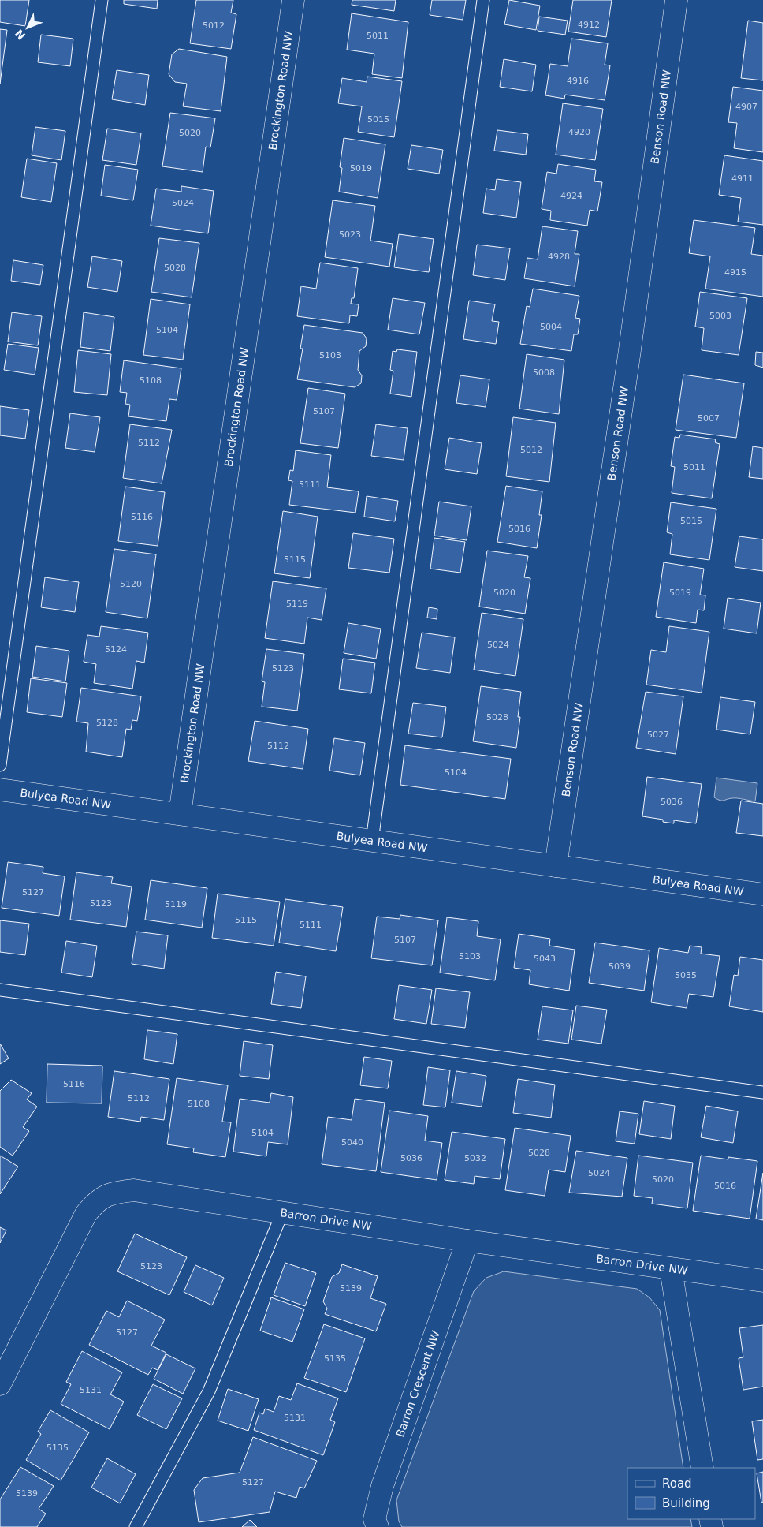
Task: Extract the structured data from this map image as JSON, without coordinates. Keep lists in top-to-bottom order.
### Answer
{
  "streets": {
    "street": [
      "Brockington Road NW",
      "Benson Road NW",
      "Bulyea Road NW",
      "Barron Drive NW",
      "Barron Crescent NW"
    ]
  },
  "crossings": [
    ["Brockington Road NW", "Bulyea Road NW"],
    ["Benson Road NW", "Bulyea Road NW"],
    ["Barron Drive NW", "Barron Crescent NW"]
  ],
  "house_numbers": [
    "4912",
    "5012",
    "5011",
    "4916",
    "4907",
    "5015",
    "4920",
    "5020",
    "5019",
    "4911",
    "4924",
    "5024",
    "5023",
    "4928",
    "5028",
    "4915",
    "5003",
    "5004",
    "5104",
    "5103",
    "5008",
    "5108",
    "5107",
    "5007",
    "5112",
    "5012",
    "5011",
    "5111",
    "5116",
    "5015",
    "5016",
    "5115",
    "5120",
    "5020",
    "5019",
    "5119",
    "5024",
    "5124",
    "5123",
    "5028",
    "5128",
    "5027",
    "5112",
    "5104",
    "5036",
    "5127",
    "5123",
    "5119",
    "5115",
    "5111",
    "5107",
    "5103",
    "5043",
    "5039",
    "5035",
    "5116",
    "5112",
    "5108",
    "5104",
    "5040",
    "5028",
    "5036",
    "5032",
    "5024",
    "5020",
    "5016",
    "5123",
    "5139",
    "5127",
    "5135",
    "5131",
    "5131",
    "5135",
    "5127",
    "5139"
  ],
  "legend": ["Road", "Building"],
  "north": "bottom left"
}
